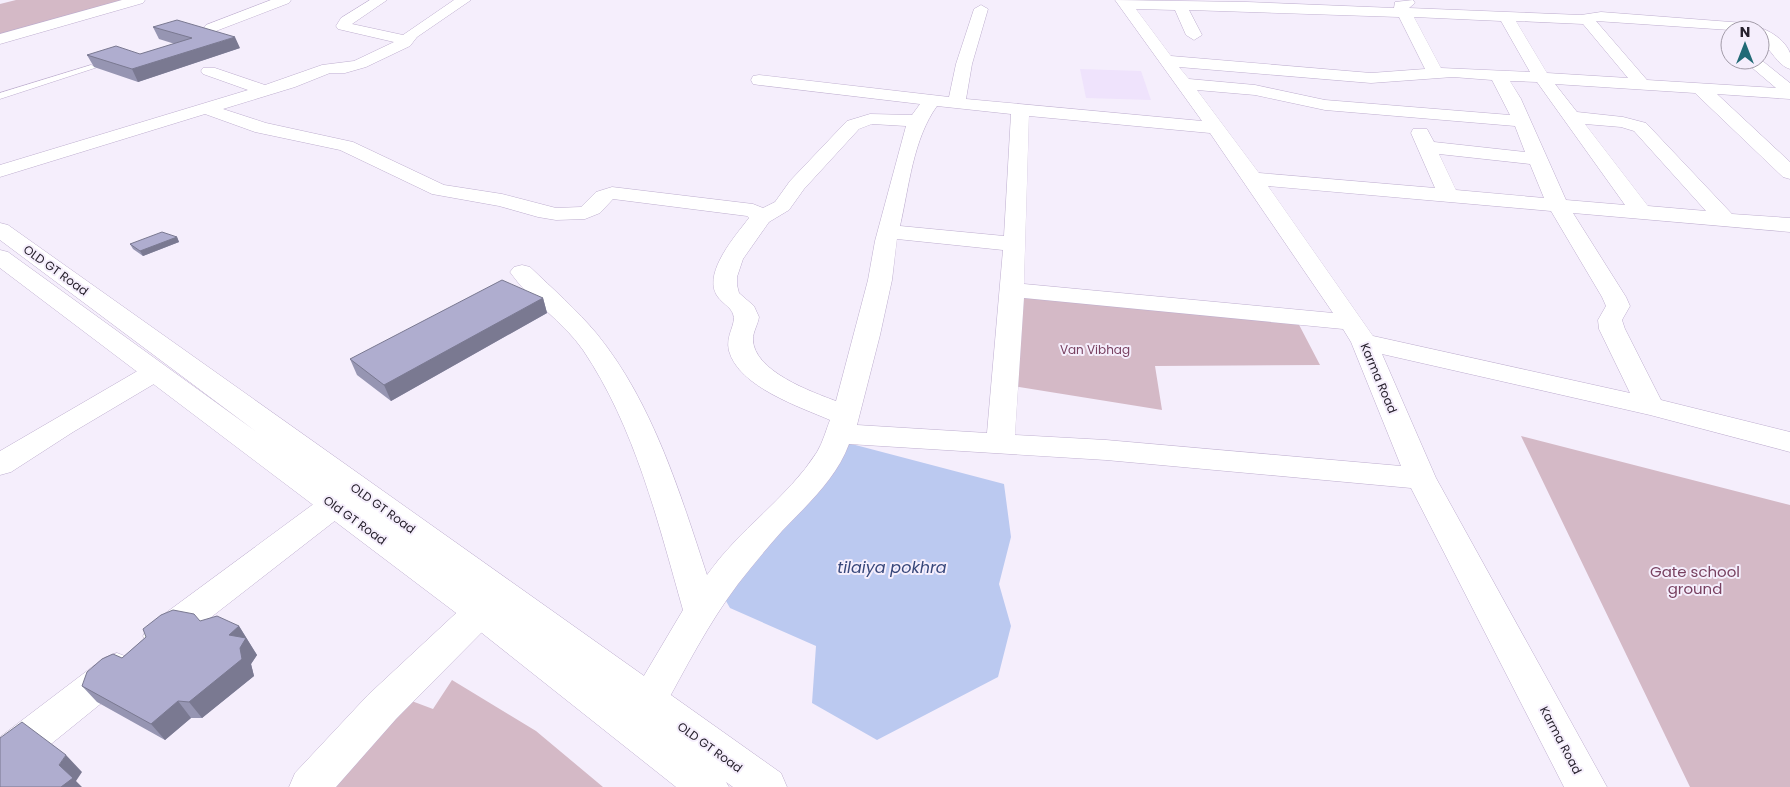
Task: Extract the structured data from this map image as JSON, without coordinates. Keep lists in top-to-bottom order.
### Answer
{
  "streets": {
    "street": ["OLD GT Road", "Karma Road", "Old GT Road"]
  },
  "water": ["tilaiya pokhra"],
  "parks": ["Van Vibhag", "Gate school ground"],
  "north": "top"
}
